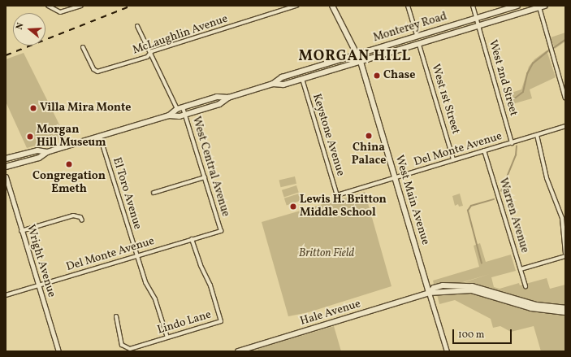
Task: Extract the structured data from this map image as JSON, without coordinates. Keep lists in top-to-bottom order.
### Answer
{
  "streets": {
    "main road": ["Monterey Road", "West Main Avenue", "Hale Avenue"],
    "street": [
      "McLaughlin Avenue",
      "West 2nd Street",
      "West 1st Street",
      "Keystone Avenue",
      "Del Monte Avenue",
      "West Central Avenue",
      "El Toro Avenue",
      "Warren Avenue",
      "Wright Avenue",
      "Lindo Lane"
    ]
  },
  "crossings": [
    ["Monterey Road", "West 2nd Street"],
    ["Monterey Road", "West 1st Street"],
    ["Monterey Road", "Keystone Avenue"],
    ["Monterey Road", "West Central Avenue"],
    ["Monterey Road", "El Toro Avenue"],
    ["Monterey Road", "West Main Avenue"],
    ["West 2nd Street", "Del Monte Avenue"],
    ["West 1st Street", "Del Monte Avenue"],
    ["Keystone Avenue", "Del Monte Avenue"],
    ["Del Monte Avenue", "West Central Avenue"],
    ["Del Monte Avenue", "El Toro Avenue"],
    ["Del Monte Avenue", "West Main Avenue"],
    ["Del Monte Avenue", "Warren Avenue"],
    ["Del Monte Avenue", "Wright Avenue"],
    ["Del Monte Avenue", "Lindo Lane"],
    ["El Toro Avenue", "Lindo Lane"],
    ["West Main Avenue", "Hale Avenue"]
  ],
  "districts": ["MORGAN HILL"],
  "parks": ["Britton Field"],
  "places": [
    "Chase",
    "Villa Mira Monte",
    "China Palace",
    "Morgan Hill Museum",
    "Congregation Emeth",
    "Lewis H. Britton Middle School"
  ],
  "scale_bar": "100 m",
  "north": "left"
}
